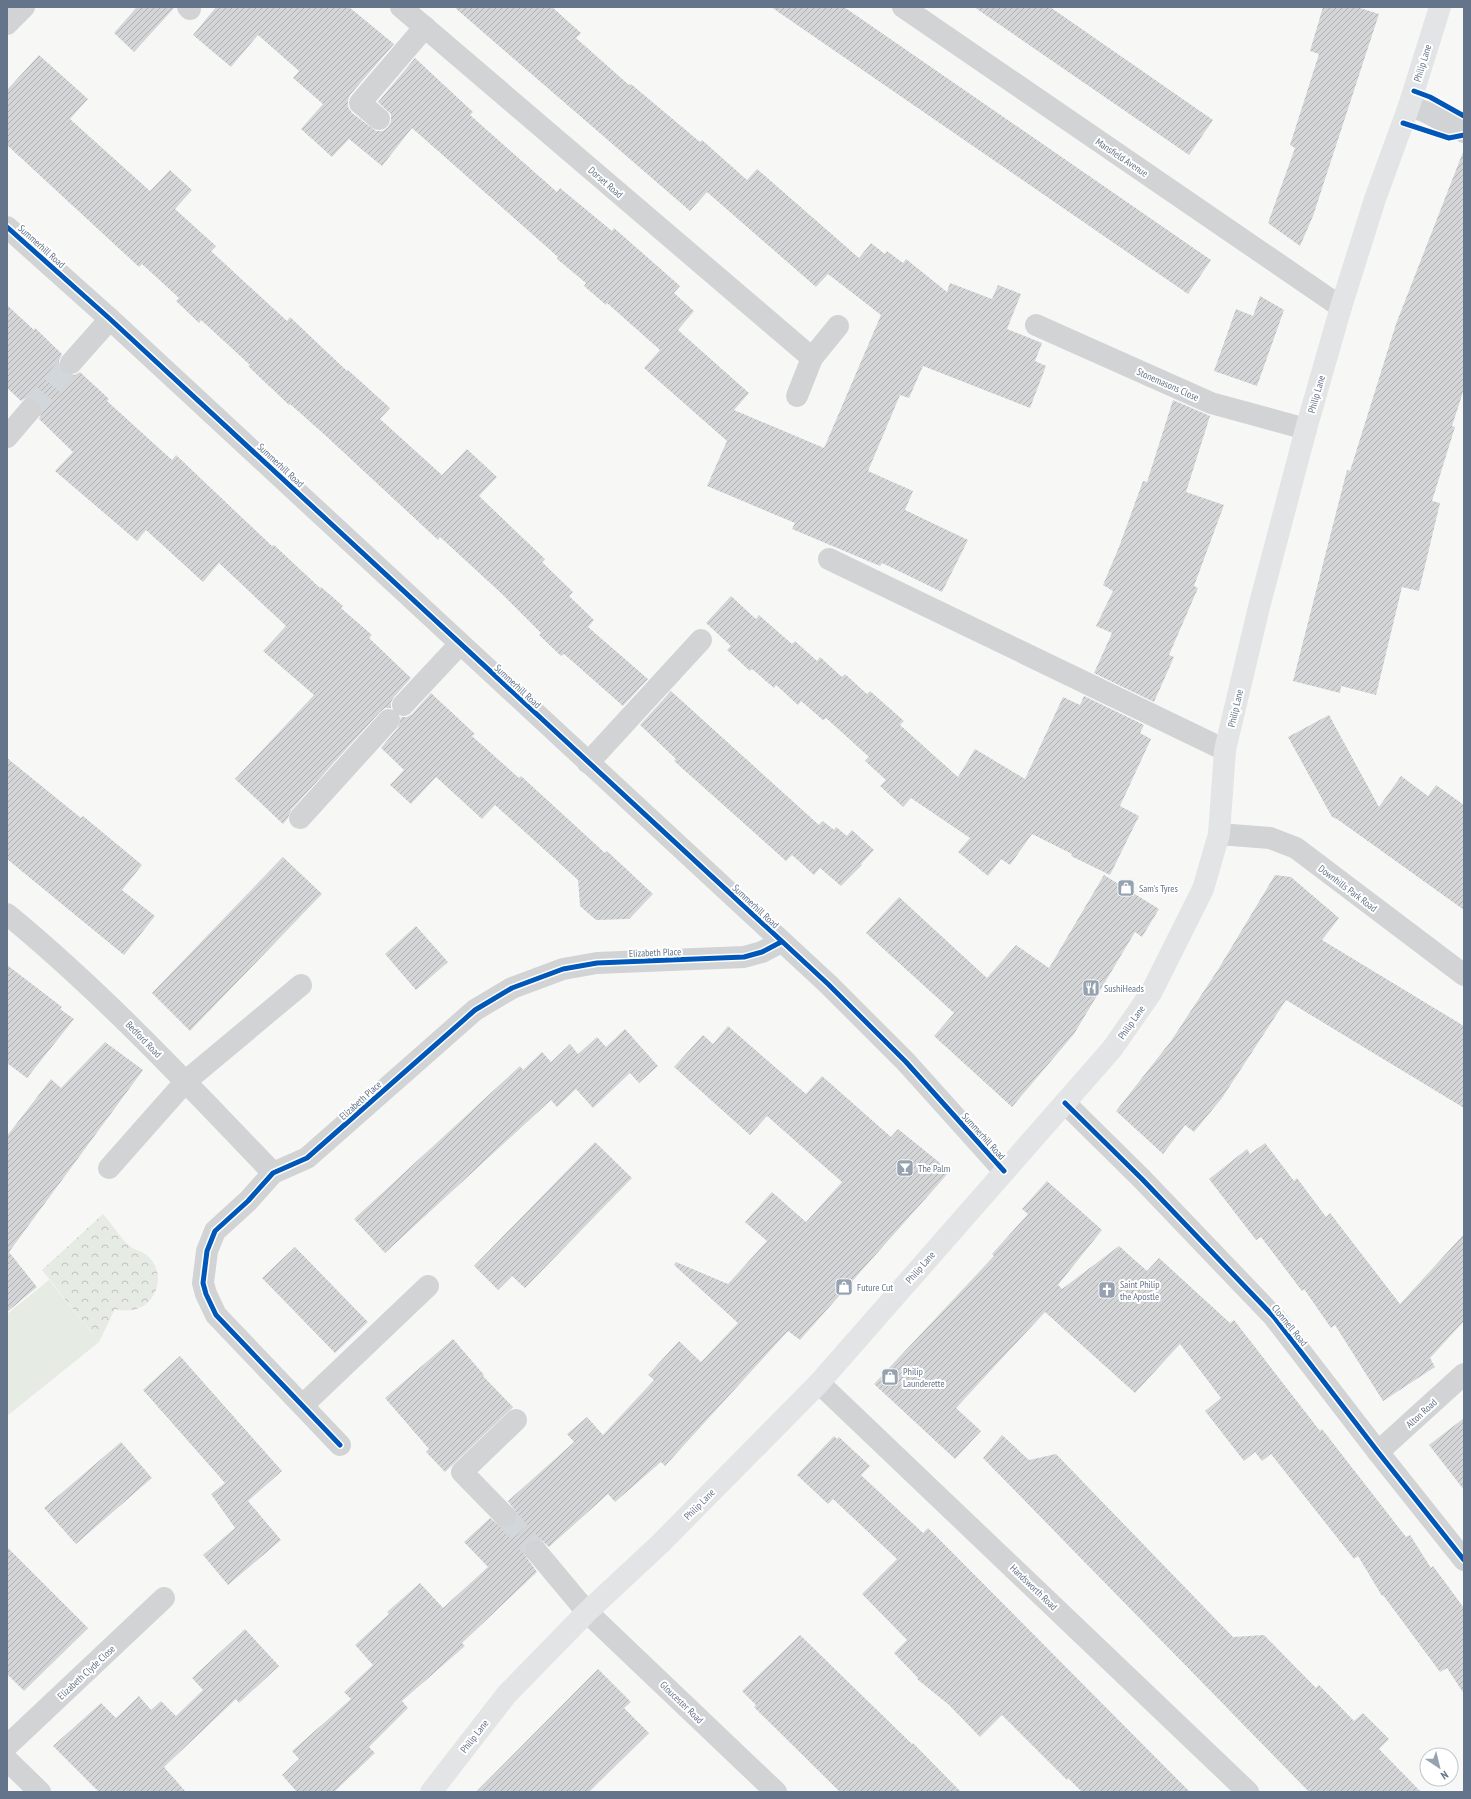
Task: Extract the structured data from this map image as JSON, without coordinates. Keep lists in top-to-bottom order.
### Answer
{
  "streets": {
    "main road": ["Philip Lane"],
    "street": [
      "Mansfield Avenue",
      "Dorset Road",
      "Summerhill Road",
      "Stonemasons Close",
      "Downhills Park Road",
      "Elizabeth Place",
      "Bedford Road",
      "Clonmell Road",
      "Alton Road",
      "Handsworth Road",
      "Elizabeth Clyde Close",
      "Gloucester Road"
    ]
  },
  "crossings": [
    ["Philip Lane", "Mansfield Avenue"],
    ["Philip Lane", "Summerhill Road"],
    ["Philip Lane", "Stonemasons Close"],
    ["Philip Lane", "Downhills Park Road"],
    ["Philip Lane", "Clonmell Road"],
    ["Philip Lane", "Handsworth Road"],
    ["Philip Lane", "Gloucester Road"],
    ["Summerhill Road", "Elizabeth Place"],
    ["Elizabeth Place", "Bedford Road"],
    ["Clonmell Road", "Alton Road"]
  ],
  "places": {
    "shop": ["Sam's Tyres", "Future Cut", "Philip Launderette"],
    "restaurant": ["SushiHeads"],
    "bar": ["The Palm"],
    "church": ["Saint Philip the Apostle"]
  },
  "north": "bottom right"
}
